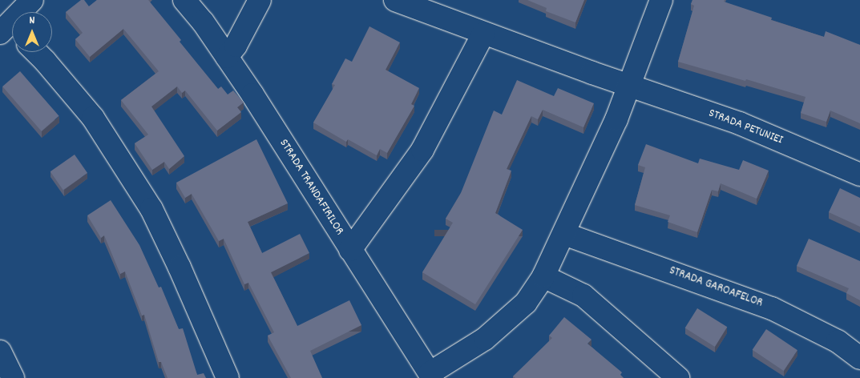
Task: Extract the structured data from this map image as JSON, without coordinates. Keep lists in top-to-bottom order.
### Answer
{
  "streets": {
    "street": ["STRADA PETUNIEI", "STRADA TRANDAFIRILOR", "STRADA GAROAFELOR"]
  },
  "north": "top"
}
